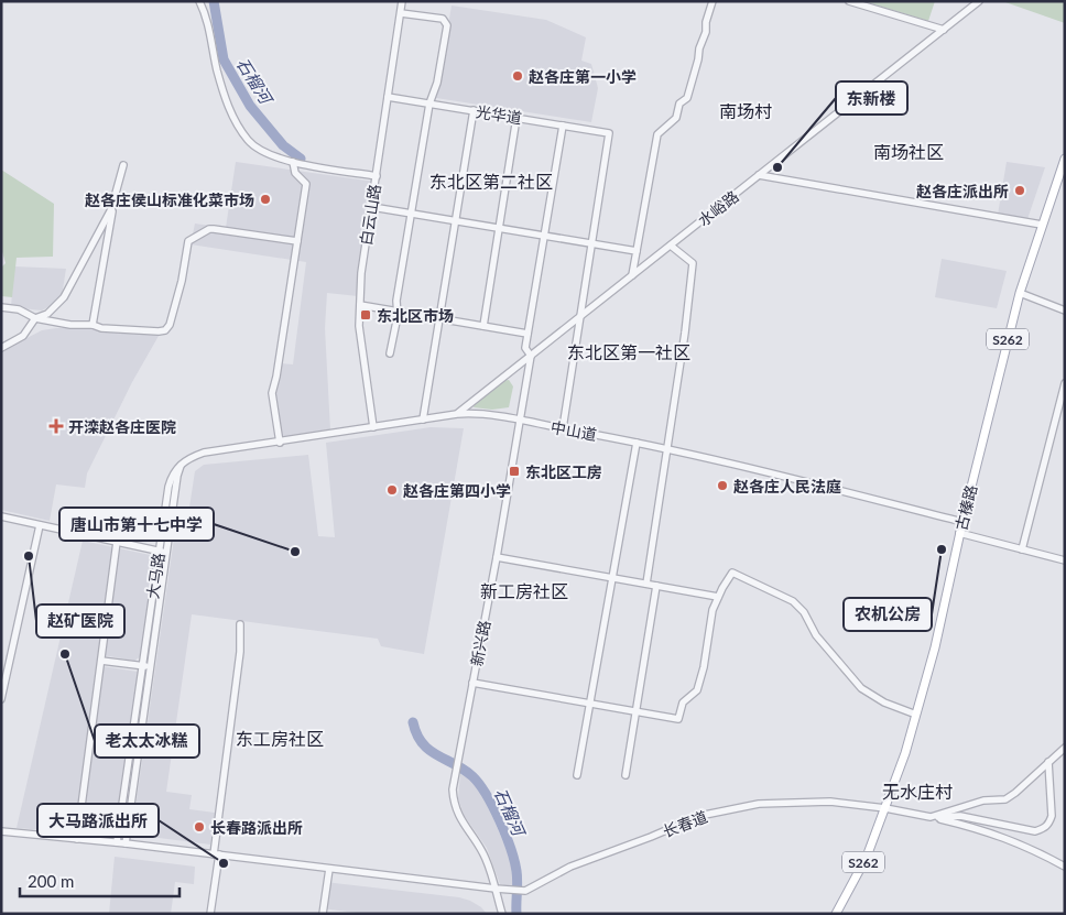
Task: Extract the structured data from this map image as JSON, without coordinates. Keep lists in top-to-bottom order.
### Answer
{
  "streets": {
    "main road": ["S262", "古榛路"],
    "street": [
      "光华道",
      "水峪路",
      "白云山路",
      "中山道",
      "大马路",
      "新兴路",
      "长春道"
    ]
  },
  "crossings": [
    ["光华道", "白云山路"],
    ["光华道", "新兴路"],
    ["水峪路", "中山道"],
    ["水峪路", "新兴路"],
    ["白云山路", "中山道"],
    ["中山道", "古榛路"],
    ["中山道", "大马路"],
    ["中山道", "新兴路"],
    ["古榛路", "长春道"],
    ["大马路", "长春道"],
    ["新兴路", "长春道"]
  ],
  "districts": [
    "南场村",
    "南场社区",
    "东北区第二社区",
    "东北区第一社区",
    "新工房社区",
    "东工房社区",
    "无水庄村"
  ],
  "water": ["石榴河"],
  "places": {
    "other": [
      "赵各庄第一小学",
      "东新楼",
      "赵各庄派出所",
      "赵各庄侯山标准化菜市场",
      "赵各庄人民法庭",
      "赵各庄第四小学",
      "农机公房",
      "唐山市第十七中学",
      "赵矿医院",
      "老太太冰糕",
      "长春路派出所",
      "大马路派出所"
    ],
    "transit": ["东北区市场", "东北区工房"],
    "health": ["开滦赵各庄医院"]
  },
  "scale_bar": "200 m"
}
